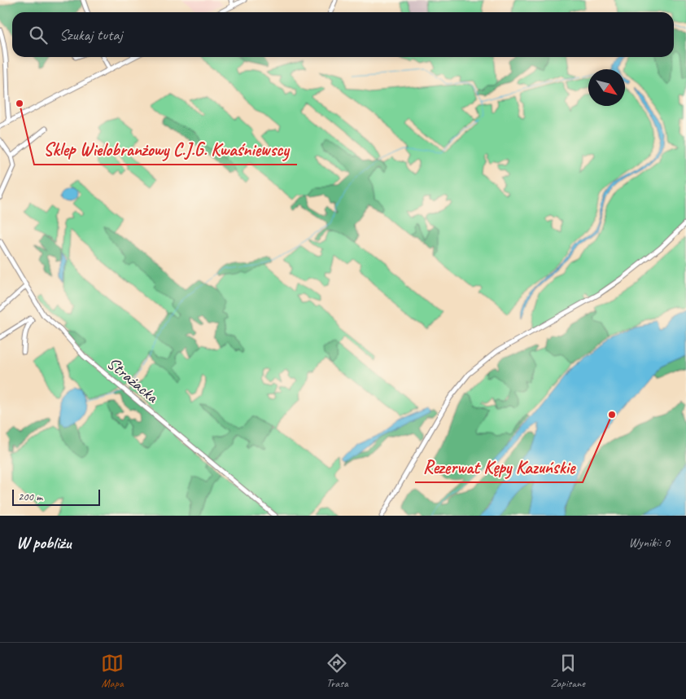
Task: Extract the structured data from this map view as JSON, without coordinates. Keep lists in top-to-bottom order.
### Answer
{
  "streets": {
    "street": ["Strażacka"]
  },
  "places": ["Sklep Wielobranżowy C.J.G. Kwaśniewscy", "Rezerwat Kępy Kazuńskie"],
  "scale_bar": "200 m",
  "north": "bottom right",
  "page": {
    "search": "Szukaj tutaj",
    "scale": "200 m",
    "heading": ["W pobliżu", "Wyniki: 0"],
    "nav": ["Mapa", "Trasa", "Zapisane"]
  }
}
